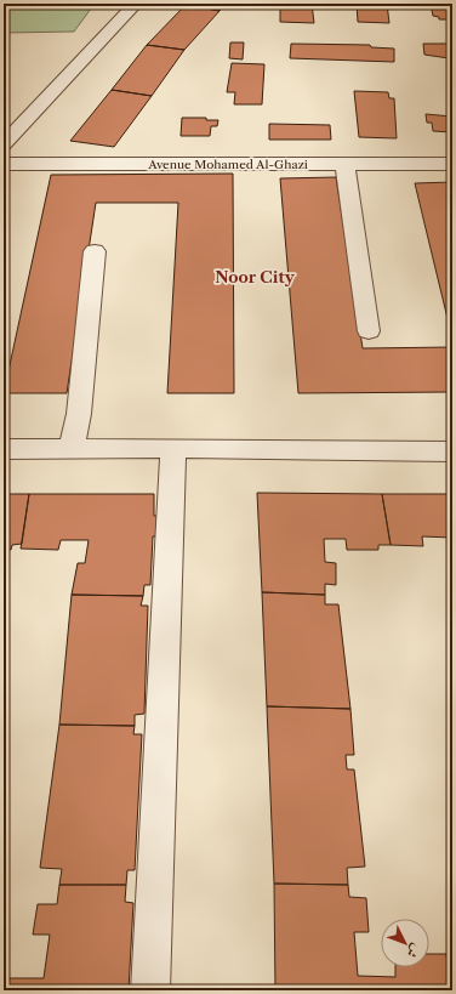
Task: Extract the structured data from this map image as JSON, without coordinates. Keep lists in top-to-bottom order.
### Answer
{
  "streets": {
    "street": ["Avenue Mohamed Al-Ghazi"]
  },
  "districts": ["Noor City"],
  "north": "bottom right"
}
